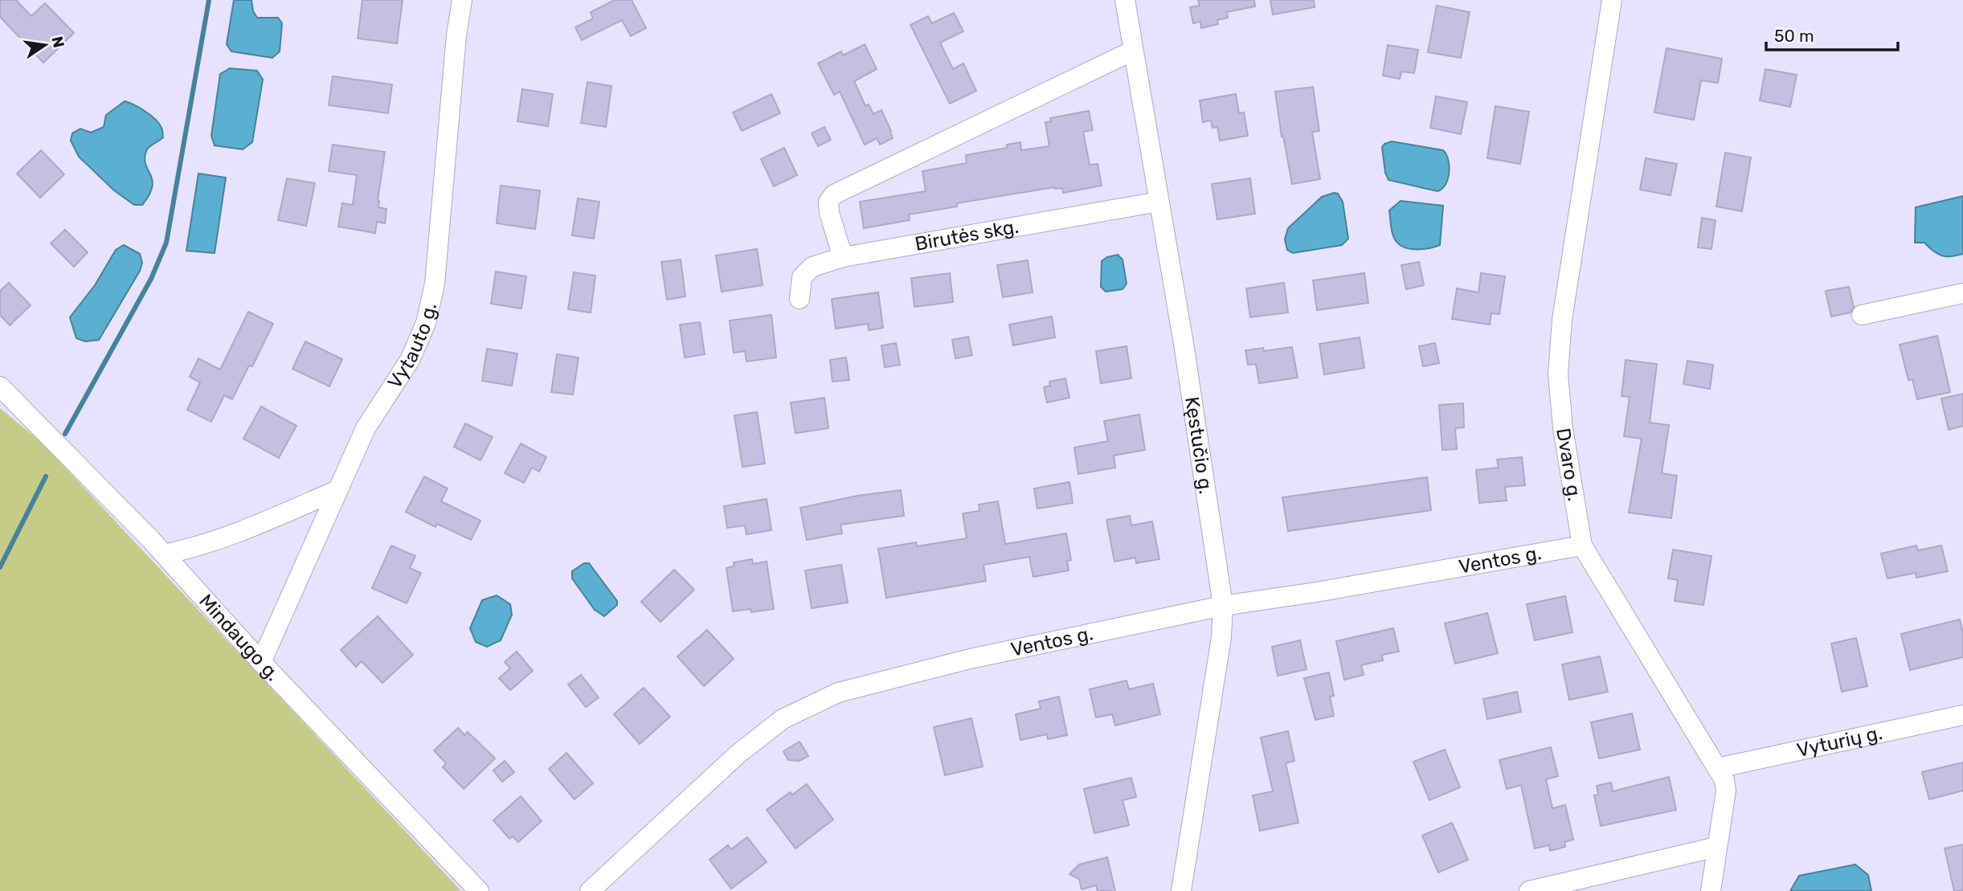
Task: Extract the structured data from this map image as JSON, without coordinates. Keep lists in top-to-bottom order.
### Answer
{
  "streets": {
    "street": [
      "Birutės skg.",
      "Vytauto g.",
      "Kęstučio g.",
      "Dvaro g.",
      "Ventos g.",
      "Mindaugo g.",
      "Vyturių g."
    ]
  },
  "crossings": [
    ["Birutės skg.", "Kęstučio g."],
    ["Vytauto g.", "Mindaugo g."],
    ["Kęstučio g.", "Ventos g."],
    ["Dvaro g.", "Ventos g."],
    ["Dvaro g.", "Vyturių g."]
  ],
  "scale_bar": "50 m",
  "north": "right"
}
